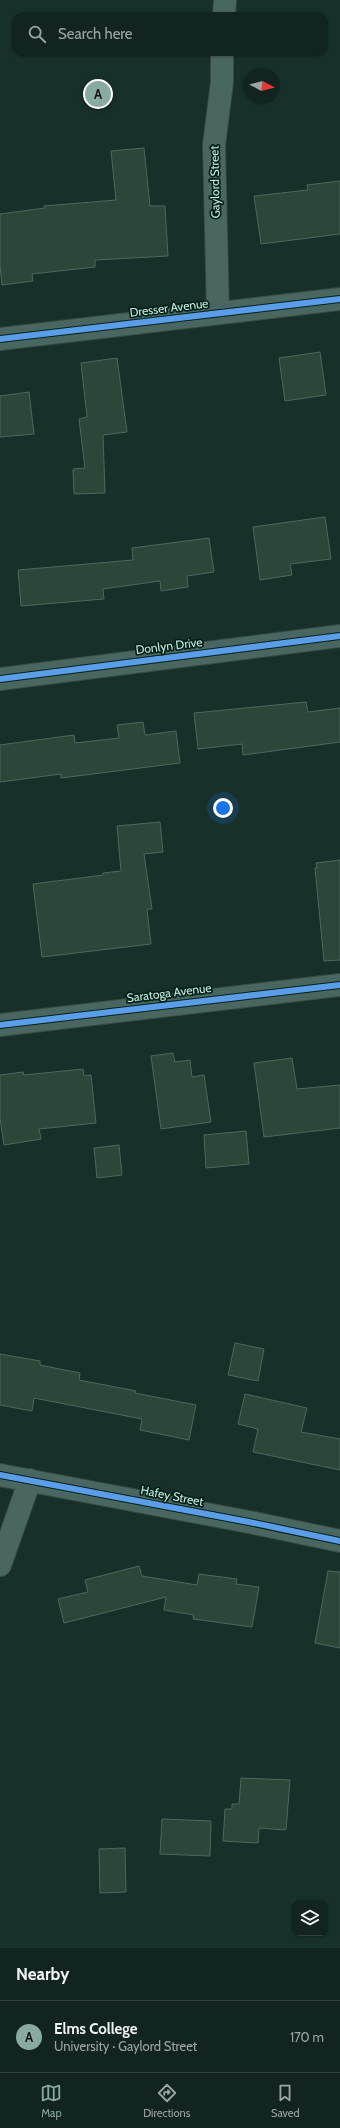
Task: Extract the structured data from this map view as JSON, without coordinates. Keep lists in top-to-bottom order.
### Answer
{
  "streets": {
    "street": [
      "Gaylord Street",
      "Dresser Avenue",
      "Donlyn Drive",
      "Saratoga Avenue",
      "Hafey Street"
    ]
  },
  "crossings": [
    ["Gaylord Street", "Dresser Avenue"]
  ],
  "north": "right",
  "page": {
    "search": "Search here",
    "pins": "A",
    "heading": "Nearby",
    "list": [
      {
        "mark": "A",
        "name": "Elms College",
        "note": "University · Gaylord Street",
        "value": "170 m"
      }
    ],
    "nav": ["Map", "Directions", "Saved"]
  }
}
